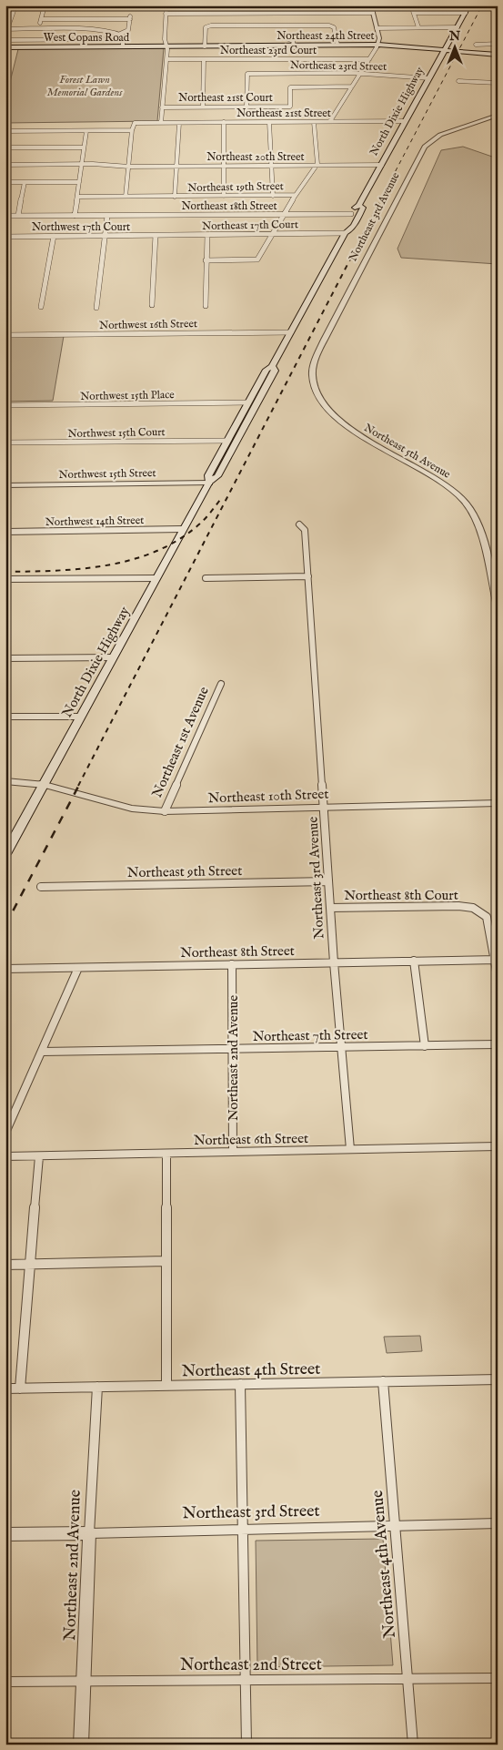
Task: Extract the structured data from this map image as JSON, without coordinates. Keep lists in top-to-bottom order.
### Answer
{
  "streets": {
    "main road": ["Northeast 24th Street", "West Copans Road", "North Dixie Highway"],
    "street": [
      "Northeast 23rd Court",
      "Northeast 23rd Street",
      "Northeast 21st Court",
      "Northeast 21st Street",
      "Northeast 20th Street",
      "Northeast 19th Street",
      "Northeast 18th Street",
      "Northeast 3rd Avenue",
      "Northeast 17th Court",
      "Northwest 17th Court",
      "Northwest 16th Street",
      "Northwest 15th Place",
      "Northwest 15th Court",
      "Northeast 5th Avenue",
      "Northwest 15th Street",
      "Northwest 14th Street",
      "Northeast 1st Avenue",
      "Northeast 10th Street",
      "Northeast 9th Street",
      "Northeast 8th Court",
      "Northeast 8th Street",
      "Northeast 7th Street",
      "Northeast 2nd Avenue",
      "Northeast 6th Street",
      "Northeast 4th Street",
      "Northeast 3rd Street",
      "Northeast 4th Avenue",
      "Northeast 2nd Street"
    ]
  },
  "crossings": [
    ["Northeast 24th Street", "West Copans Road"],
    ["Northeast 24th Street", "North Dixie Highway"],
    ["Northeast 23rd Street", "Northeast 21st Court"],
    ["Northeast 23rd Street", "North Dixie Highway"],
    ["North Dixie Highway", "Northeast 21st Street"],
    ["North Dixie Highway", "Northeast 20th Street"],
    ["North Dixie Highway", "Northeast 18th Street"],
    ["North Dixie Highway", "Northeast 17th Court"],
    ["North Dixie Highway", "Northwest 16th Street"],
    ["North Dixie Highway", "Northwest 15th Place"],
    ["North Dixie Highway", "Northwest 15th Court"],
    ["North Dixie Highway", "Northwest 15th Street"],
    ["North Dixie Highway", "Northwest 14th Street"],
    ["North Dixie Highway", "Northeast 10th Street"],
    ["Northeast 3rd Avenue", "Northeast 5th Avenue"],
    ["Northeast 3rd Avenue", "Northeast 10th Street"],
    ["Northeast 3rd Avenue", "Northeast 9th Street"],
    ["Northeast 3rd Avenue", "Northeast 8th Court"],
    ["Northeast 3rd Avenue", "Northeast 8th Street"],
    ["Northeast 3rd Avenue", "Northeast 7th Street"],
    ["Northeast 3rd Avenue", "Northeast 6th Street"],
    ["Northeast 17th Court", "Northwest 17th Court"],
    ["Northeast 1st Avenue", "Northeast 10th Street"],
    ["Northeast 8th Court", "Northeast 8th Street"],
    ["Northeast 8th Street", "Northeast 2nd Avenue"],
    ["Northeast 7th Street", "Northeast 2nd Avenue"],
    ["Northeast 2nd Avenue", "Northeast 6th Street"],
    ["Northeast 2nd Avenue", "Northeast 4th Street"],
    ["Northeast 2nd Avenue", "Northeast 3rd Street"],
    ["Northeast 2nd Avenue", "Northeast 2nd Street"],
    ["Northeast 4th Street", "Northeast 4th Avenue"],
    ["Northeast 3rd Street", "Northeast 4th Avenue"],
    ["Northeast 4th Avenue", "Northeast 2nd Street"]
  ],
  "parks": ["Forest Lawn Memorial Gardens"],
  "north": "top"
}
